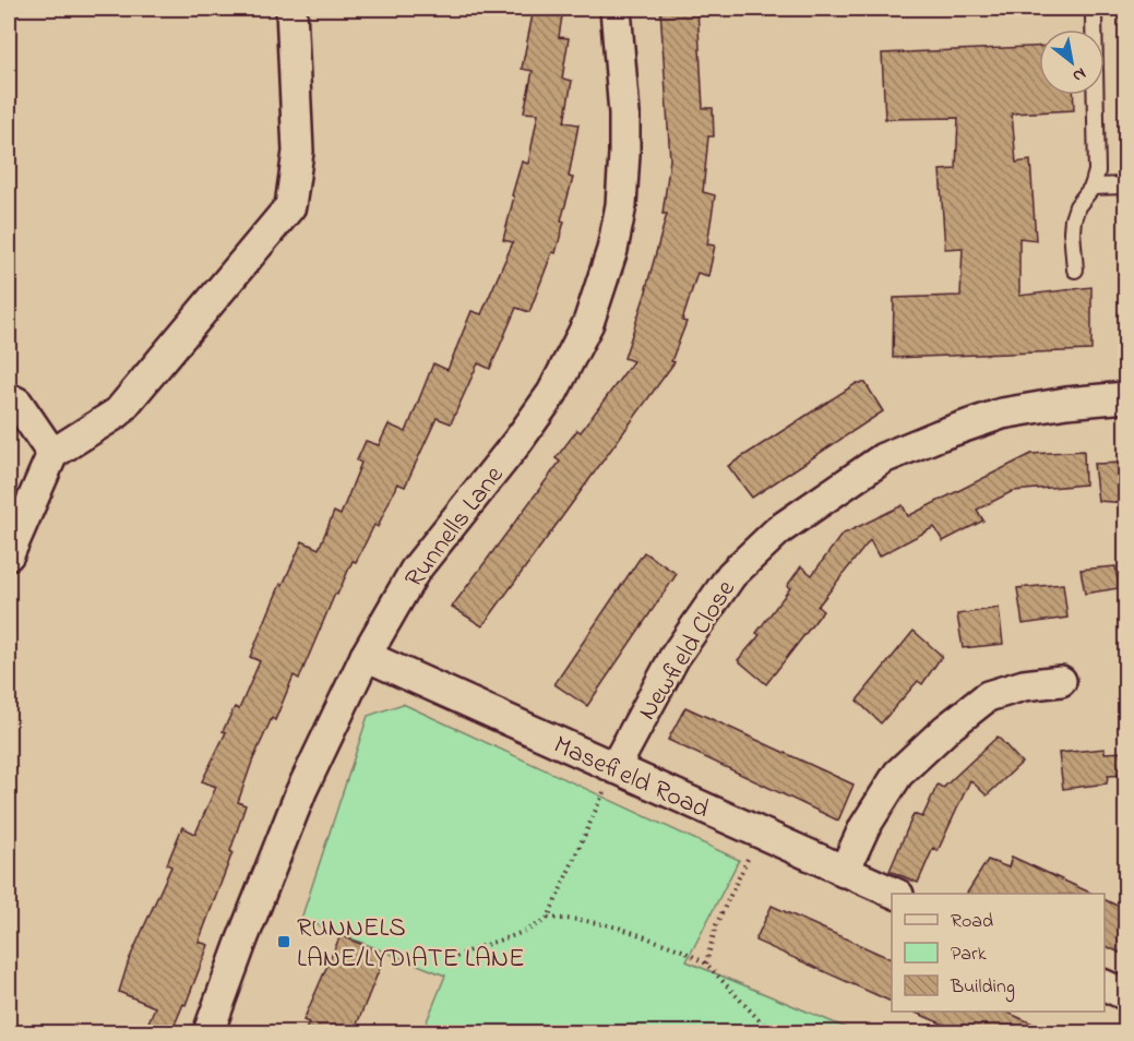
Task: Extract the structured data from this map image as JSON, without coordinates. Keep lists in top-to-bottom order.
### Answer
{
  "streets": {
    "street": ["Runnells Lane", "Newfield Close", "Masefield Road"]
  },
  "crossings": [
    ["Runnells Lane", "Masefield Road"],
    ["Newfield Close", "Masefield Road"]
  ],
  "places": {
    "transit": ["RUNNELS LANE/LYDIATE LANE"]
  },
  "legend": ["Road", "Park", "Building"],
  "north": "bottom right"
}
